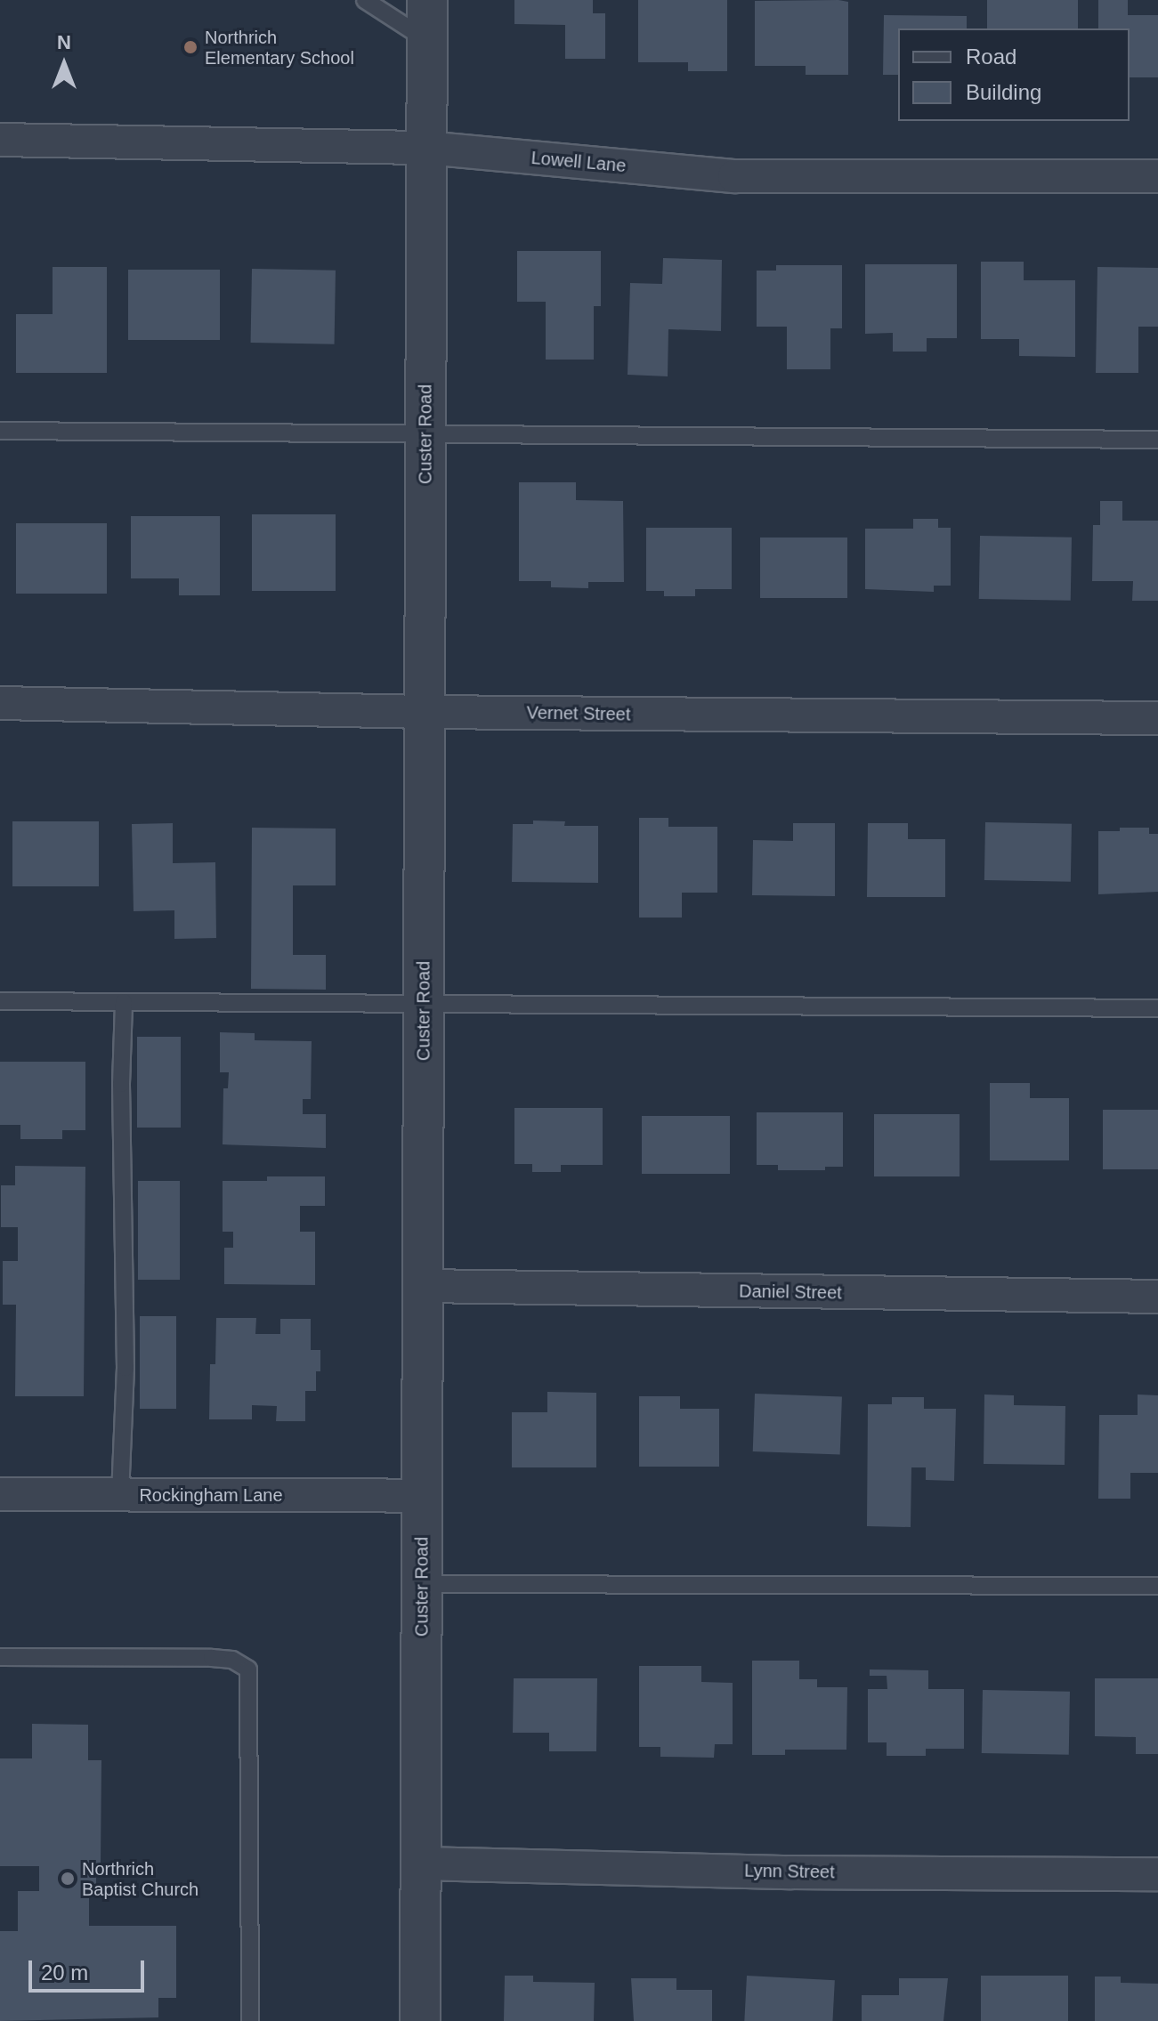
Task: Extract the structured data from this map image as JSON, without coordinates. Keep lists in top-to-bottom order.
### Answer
{
  "streets": {
    "street": [
      "Lowell Lane",
      "Custer Road",
      "Vernet Street",
      "Daniel Street",
      "Rockingham Lane",
      "Lynn Street"
    ]
  },
  "crossings": [
    ["Lowell Lane", "Custer Road"],
    ["Custer Road", "Vernet Street"],
    ["Custer Road", "Daniel Street"],
    ["Custer Road", "Rockingham Lane"],
    ["Custer Road", "Lynn Street"]
  ],
  "places": ["Northrich Elementary School", "Northrich Baptist Church"],
  "legend": ["Road", "Building"],
  "scale_bar": "20 m",
  "north": "top"
}
